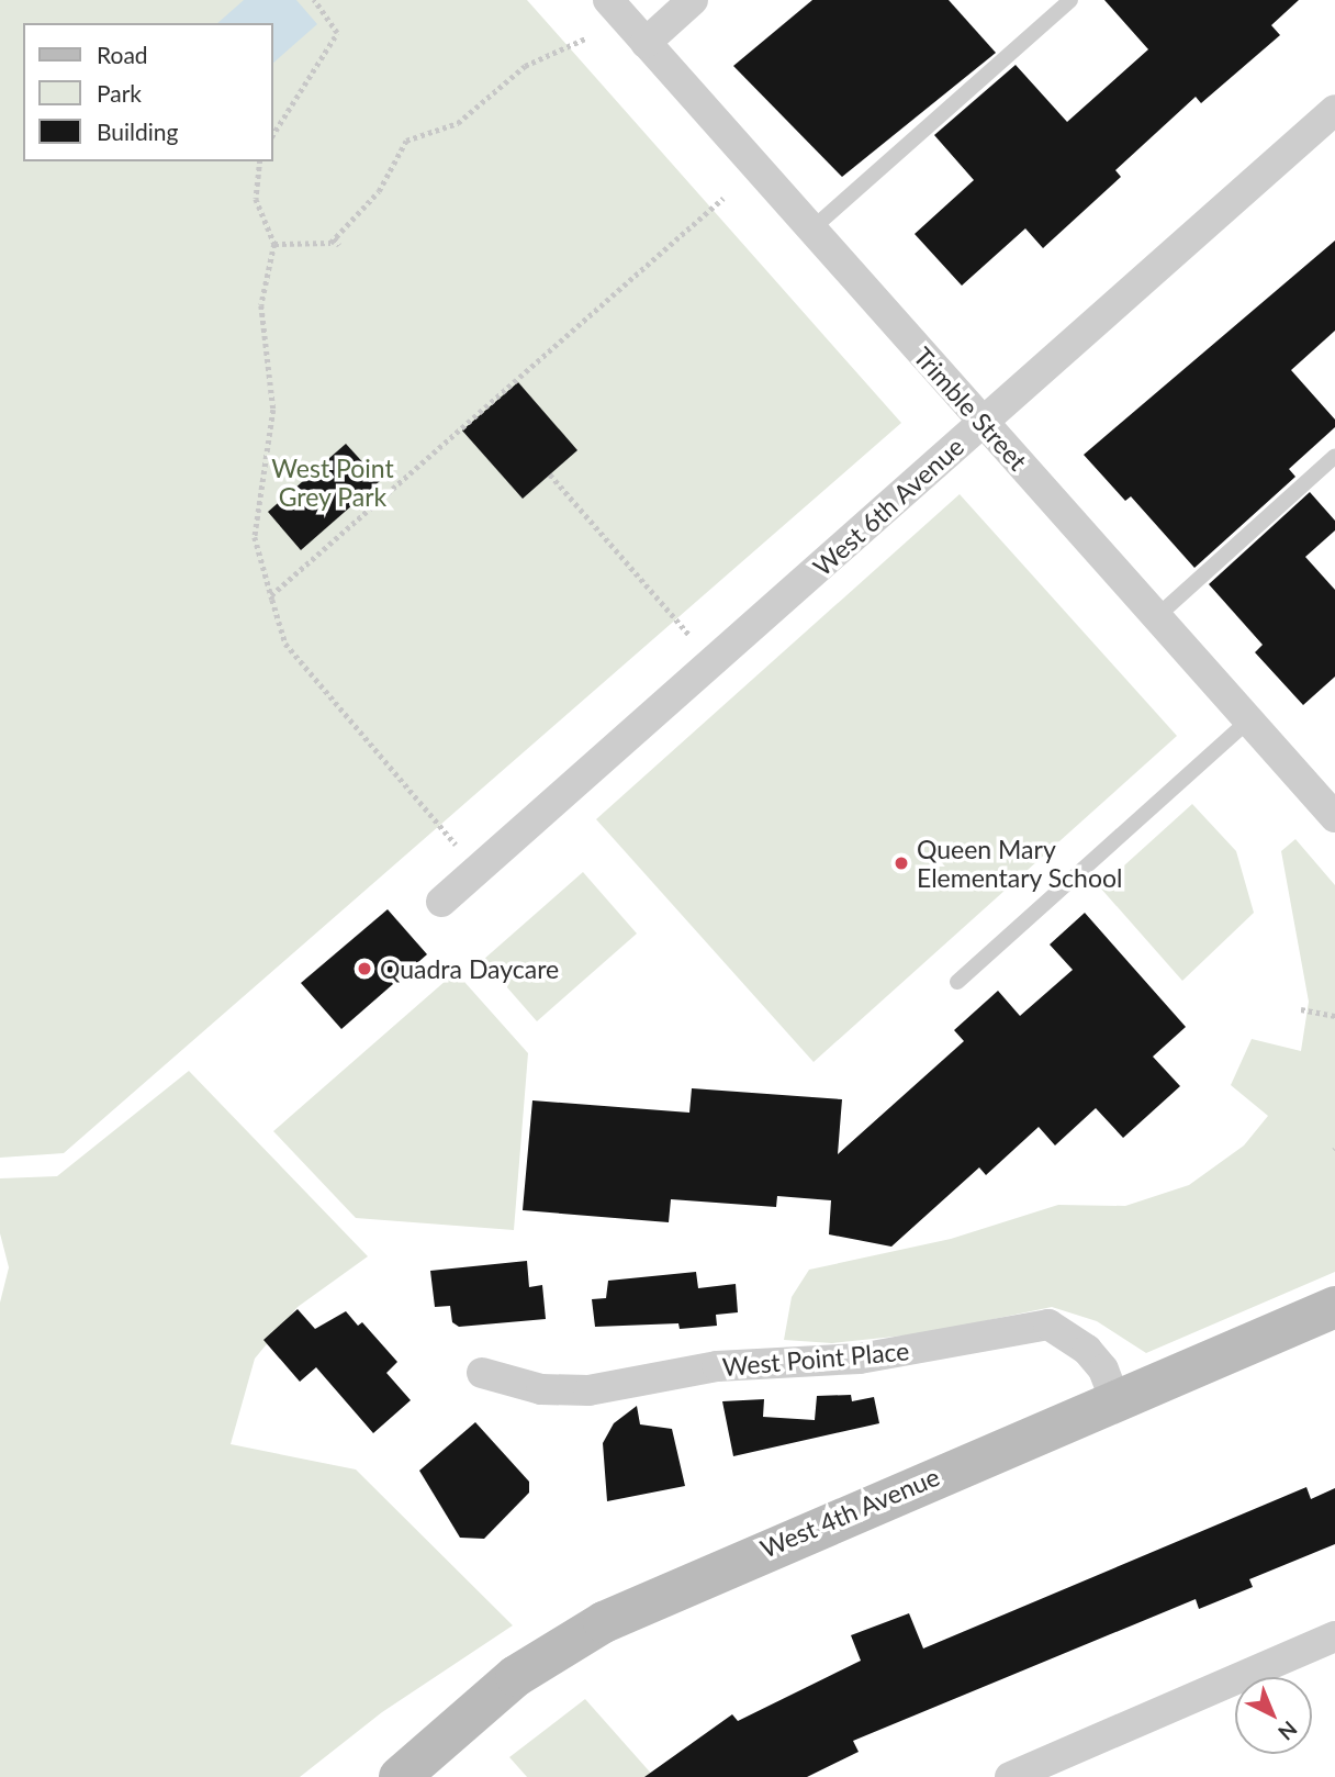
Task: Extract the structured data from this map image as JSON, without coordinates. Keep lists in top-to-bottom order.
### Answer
{
  "streets": {
    "main road": ["West 4th Avenue"],
    "street": ["Trimble Street", "West 6th Avenue", "West Point Place"]
  },
  "crossings": [
    ["Trimble Street", "West 6th Avenue"],
    ["West Point Place", "West 4th Avenue"]
  ],
  "parks": ["West Point Grey Park"],
  "places": ["Queen Mary Elementary School", "Quadra Daycare"],
  "legend": ["Road", "Park", "Building"],
  "north": "bottom right"
}
